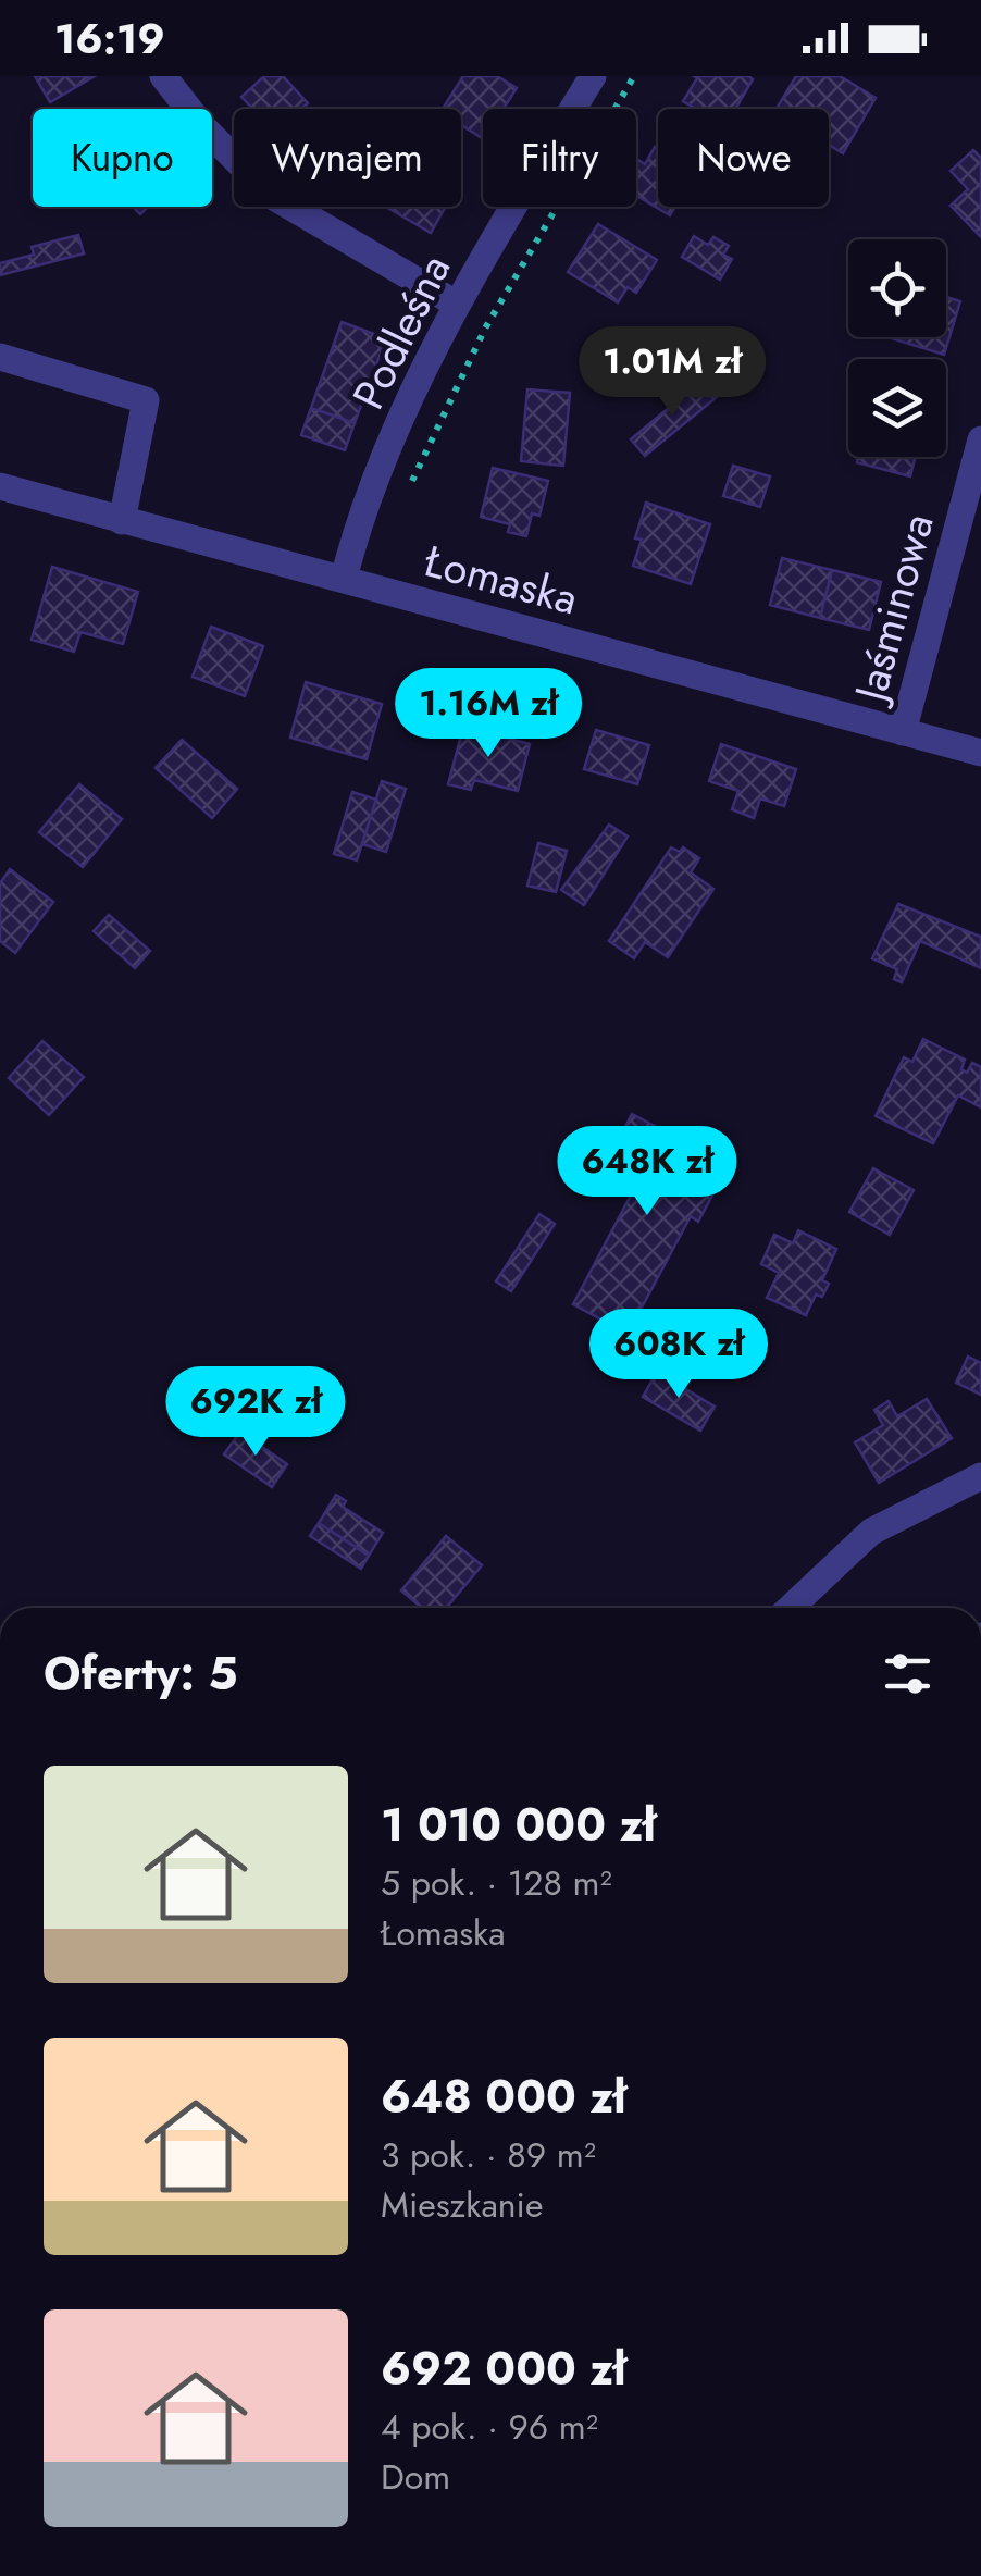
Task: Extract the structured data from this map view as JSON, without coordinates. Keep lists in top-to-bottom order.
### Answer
{
  "streets": {
    "street": ["Podleśna", "Łomaska", "Jaśminowa"]
  },
  "crossings": [
    ["Podleśna", "Łomaska"],
    ["Łomaska", "Jaśminowa"]
  ],
  "page": {
    "status": "16:19",
    "chip": [
      "Kupno",
      "Wynajem",
      "Filtry",
      "Nowe"
    ],
    "price": [
      "1.01M zł",
      "1.16M zł",
      "648K zł",
      "608K zł",
      "692K zł"
    ],
    "heading": "Oferty: 5",
    "list": [
      {
        "name": "1 010 000 zł",
        "note": "5 pok. · 128 m² · Łomaska"
      },
      {
        "name": "648 000 zł",
        "note": "3 pok. · 89 m² · Mieszkanie"
      },
      {
        "name": "692 000 zł",
        "note": "4 pok. · 96 m² · Dom"
      }
    ]
  }
}
